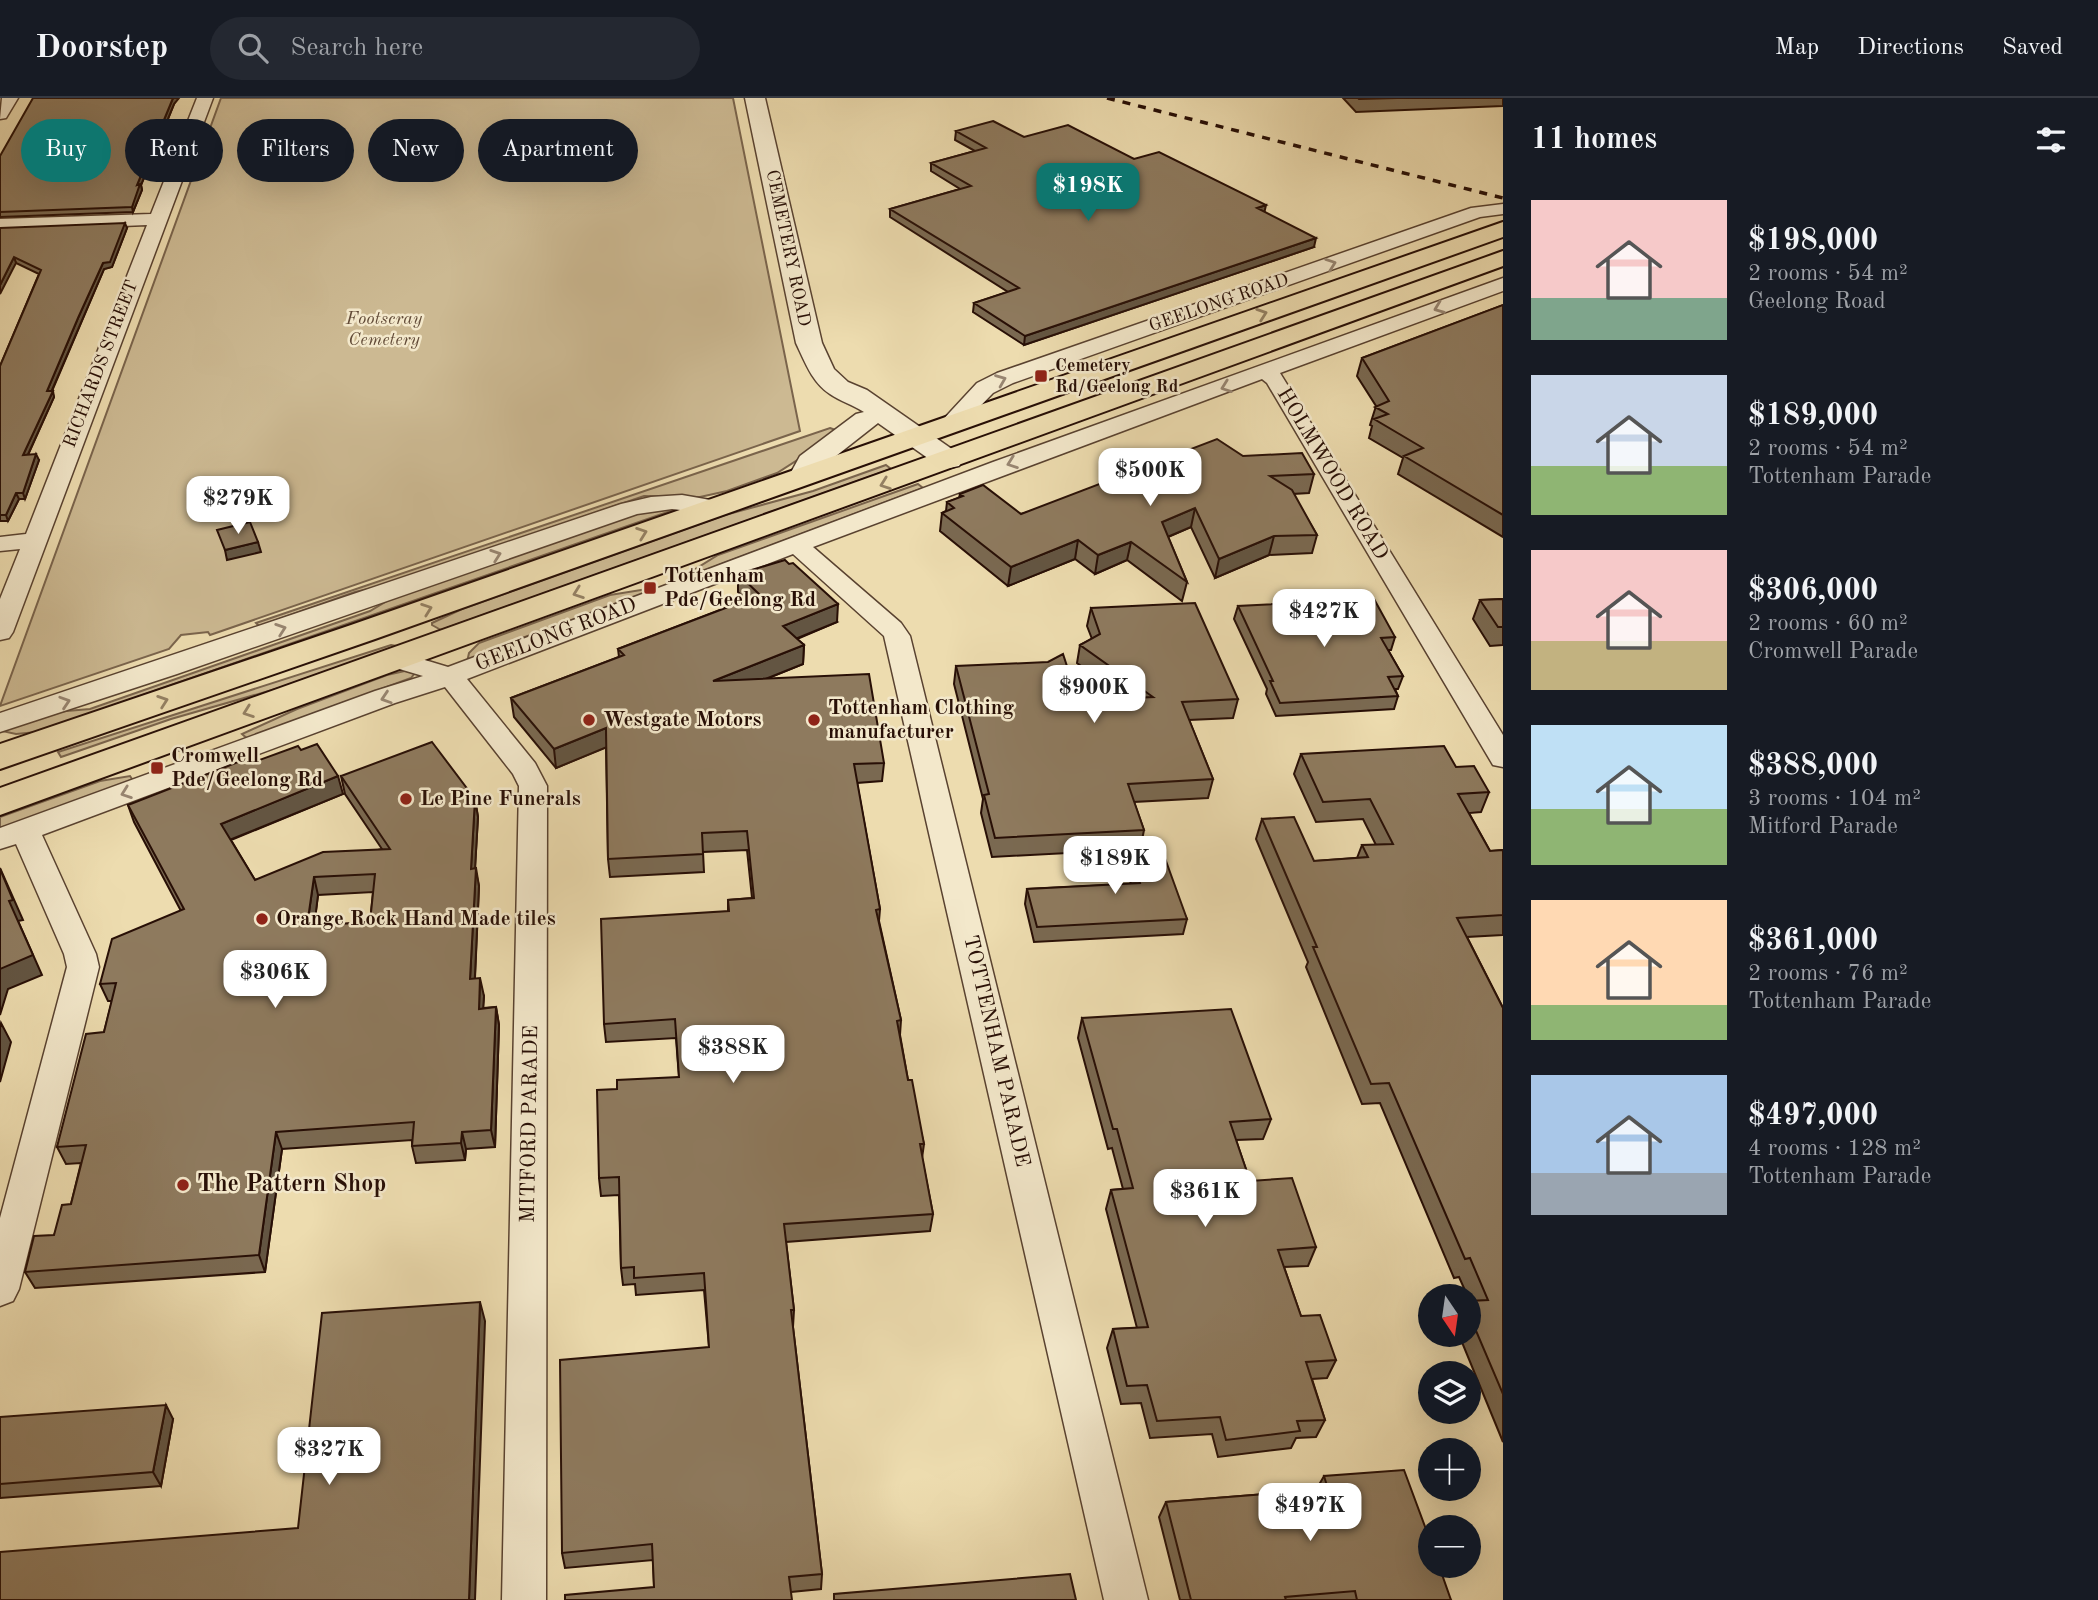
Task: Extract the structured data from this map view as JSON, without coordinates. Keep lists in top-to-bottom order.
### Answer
{
  "streets": {
    "highway": ["GEELONG ROAD"],
    "street": [
      "CEMETERY ROAD",
      "RICHARDS STREET",
      "HOLMWOOD ROAD",
      "TOTTENHAM PARADE",
      "MITFORD PARADE"
    ]
  },
  "crossings": [
    ["CEMETERY ROAD", "GEELONG ROAD"],
    ["GEELONG ROAD", "HOLMWOOD ROAD"],
    ["GEELONG ROAD", "TOTTENHAM PARADE"],
    ["GEELONG ROAD", "MITFORD PARADE"]
  ],
  "parks": ["Footscray Cemetery"],
  "places": {
    "transit": ["Cemetery Rd/Geelong Rd", "Tottenham Pde/Geelong Rd", "Cromwell Pde/Geelong Rd"],
    "other": [
      "Westgate Motors",
      "Tottenham Clothing manufacturer",
      "Le Pine Funerals",
      "Orange Rock Hand Made tiles",
      "The Pattern Shop"
    ]
  },
  "north": "bottom",
  "page": {
    "header": "Doorstep",
    "search": "Search here",
    "nav": ["Map", "Directions", "Saved"],
    "heading": "11 homes",
    "chip": [
      "Buy",
      "Rent",
      "Filters",
      "New",
      "Apartment"
    ],
    "price": [
      "$198K",
      "$500K",
      "$279K",
      "$427K",
      "$900K",
      "$189K",
      "$306K",
      "$388K",
      "$361K",
      "$327K",
      "$497K"
    ],
    "list": [
      {
        "name": "$198,000",
        "note": "2 rooms · 54 m² · Geelong Road"
      },
      {
        "name": "$189,000",
        "note": "2 rooms · 54 m² · Tottenham Parade"
      },
      {
        "name": "$306,000",
        "note": "2 rooms · 60 m² · Cromwell Parade"
      },
      {
        "name": "$388,000",
        "note": "3 rooms · 104 m² · Mitford Parade"
      },
      {
        "name": "$361,000",
        "note": "2 rooms · 76 m² · Tottenham Parade"
      },
      {
        "name": "$497,000",
        "note": "4 rooms · 128 m² · Tottenham Parade"
      }
    ],
    "map_buttons": ["+", "−"]
  }
}
